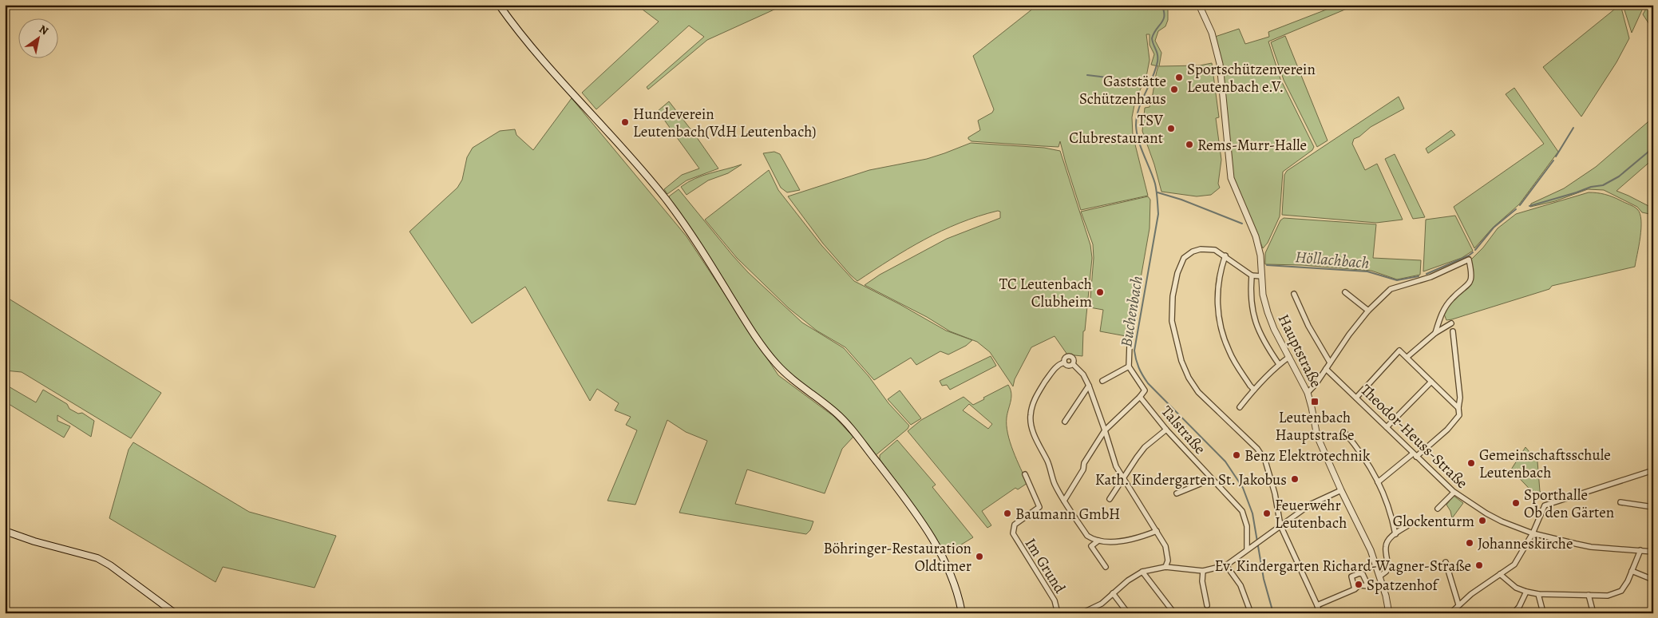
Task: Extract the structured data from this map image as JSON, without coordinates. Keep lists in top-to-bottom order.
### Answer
{
  "streets": {
    "street": [
      "Hauptstraße",
      "Talstraße",
      "Theodor-Heuss-Straße",
      "Im Grund"
    ]
  },
  "water": ["Höllachbach", "Buchenbach"],
  "places": {
    "other": [
      "Sportschützenverein Leutenbach e.V.",
      "Gaststätte Schützenhaus",
      "Hundeverein Leutenbach(VdH Leutenbach)",
      "TSV Clubrestaurant",
      "Rems-Murr-Halle",
      "TC Leutenbach Clubheim",
      "Benz Elektrotechnik",
      "Gemeinschaftsschule Leutenbach",
      "Kath. Kindergarten St. Jakobus",
      "Sporthalle Ob den Gärten",
      "Baumann GmbH",
      "Feuerwehr Leutenbach",
      "Glockenturm",
      "Johanneskirche",
      "Böhringer-Restauration Oldtimer",
      "Ev. Kindergarten Richard-Wagner-Straße",
      "Spatzenhof"
    ],
    "transit": ["Leutenbach Hauptstraße"]
  },
  "north": "top right"
}
